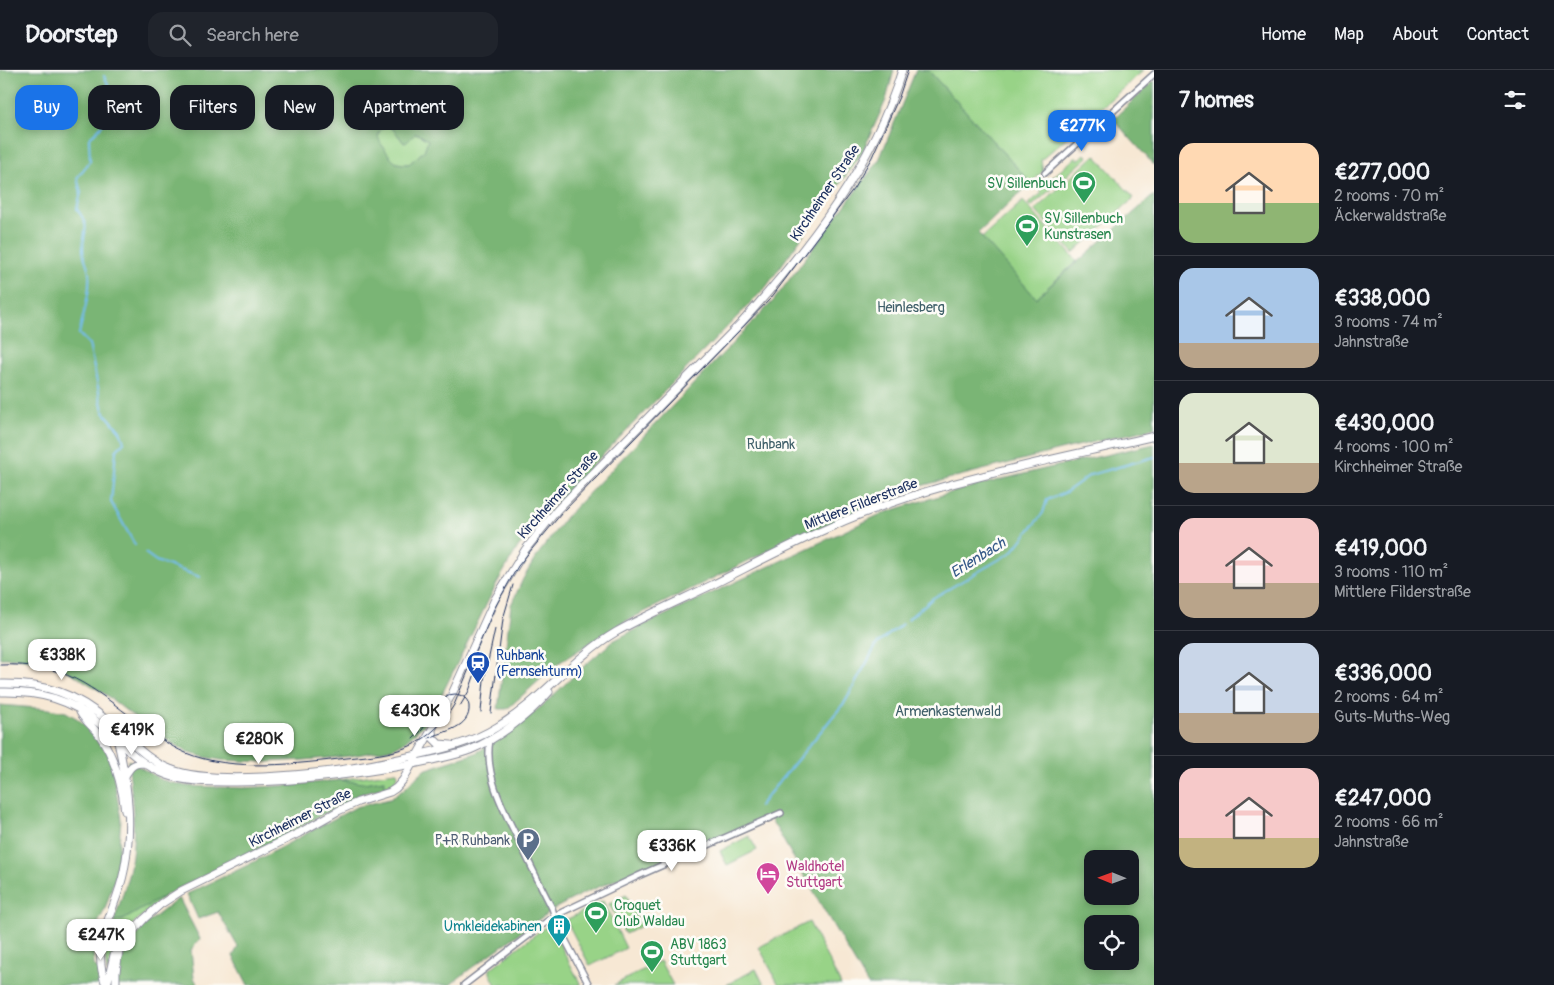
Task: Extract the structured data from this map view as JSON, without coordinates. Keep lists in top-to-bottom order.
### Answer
{
  "streets": {
    "main road": ["Kirchheimer Straße", "Mittlere Filderstraße"]
  },
  "crossings": [
    ["Kirchheimer Straße", "Mittlere Filderstraße"]
  ],
  "water": ["Erlenbach"],
  "parks": ["Heinlesberg", "Ruhbank", "Armenkastenwald"],
  "places": {
    "sports": [
      "SV Sillenbuch",
      "SV Sillenbuch Kunstrasen",
      "Croquet Club Waldau",
      "ABV 1863 Stuttgart"
    ],
    "station": ["Ruhbank (Fernsehturm)"],
    "parking": ["P+R Ruhbank"],
    "hotel": ["Waldhotel Stuttgart"],
    "building": ["Umkleidekabinen"]
  },
  "north": "left",
  "page": {
    "header": "Doorstep",
    "search": "Search here",
    "nav": [
      "Home",
      "Map",
      "About",
      "Contact"
    ],
    "heading": "7 homes",
    "chip": [
      "Buy",
      "Rent",
      "Filters",
      "New",
      "Apartment"
    ],
    "price": [
      "€277K",
      "€338K",
      "€430K",
      "€419K",
      "€280K",
      "€336K",
      "€247K"
    ],
    "list": [
      {
        "name": "€277,000",
        "note": "2 rooms · 70 m² · Äckerwaldstraße"
      },
      {
        "name": "€338,000",
        "note": "3 rooms · 74 m² · Jahnstraße"
      },
      {
        "name": "€430,000",
        "note": "4 rooms · 100 m² · Kirchheimer Straße"
      },
      {
        "name": "€419,000",
        "note": "3 rooms · 110 m² · Mittlere Filderstraße"
      },
      {
        "name": "€336,000",
        "note": "2 rooms · 64 m² · Guts-Muths-Weg"
      },
      {
        "name": "€247,000",
        "note": "2 rooms · 66 m² · Jahnstraße"
      }
    ]
  }
}
